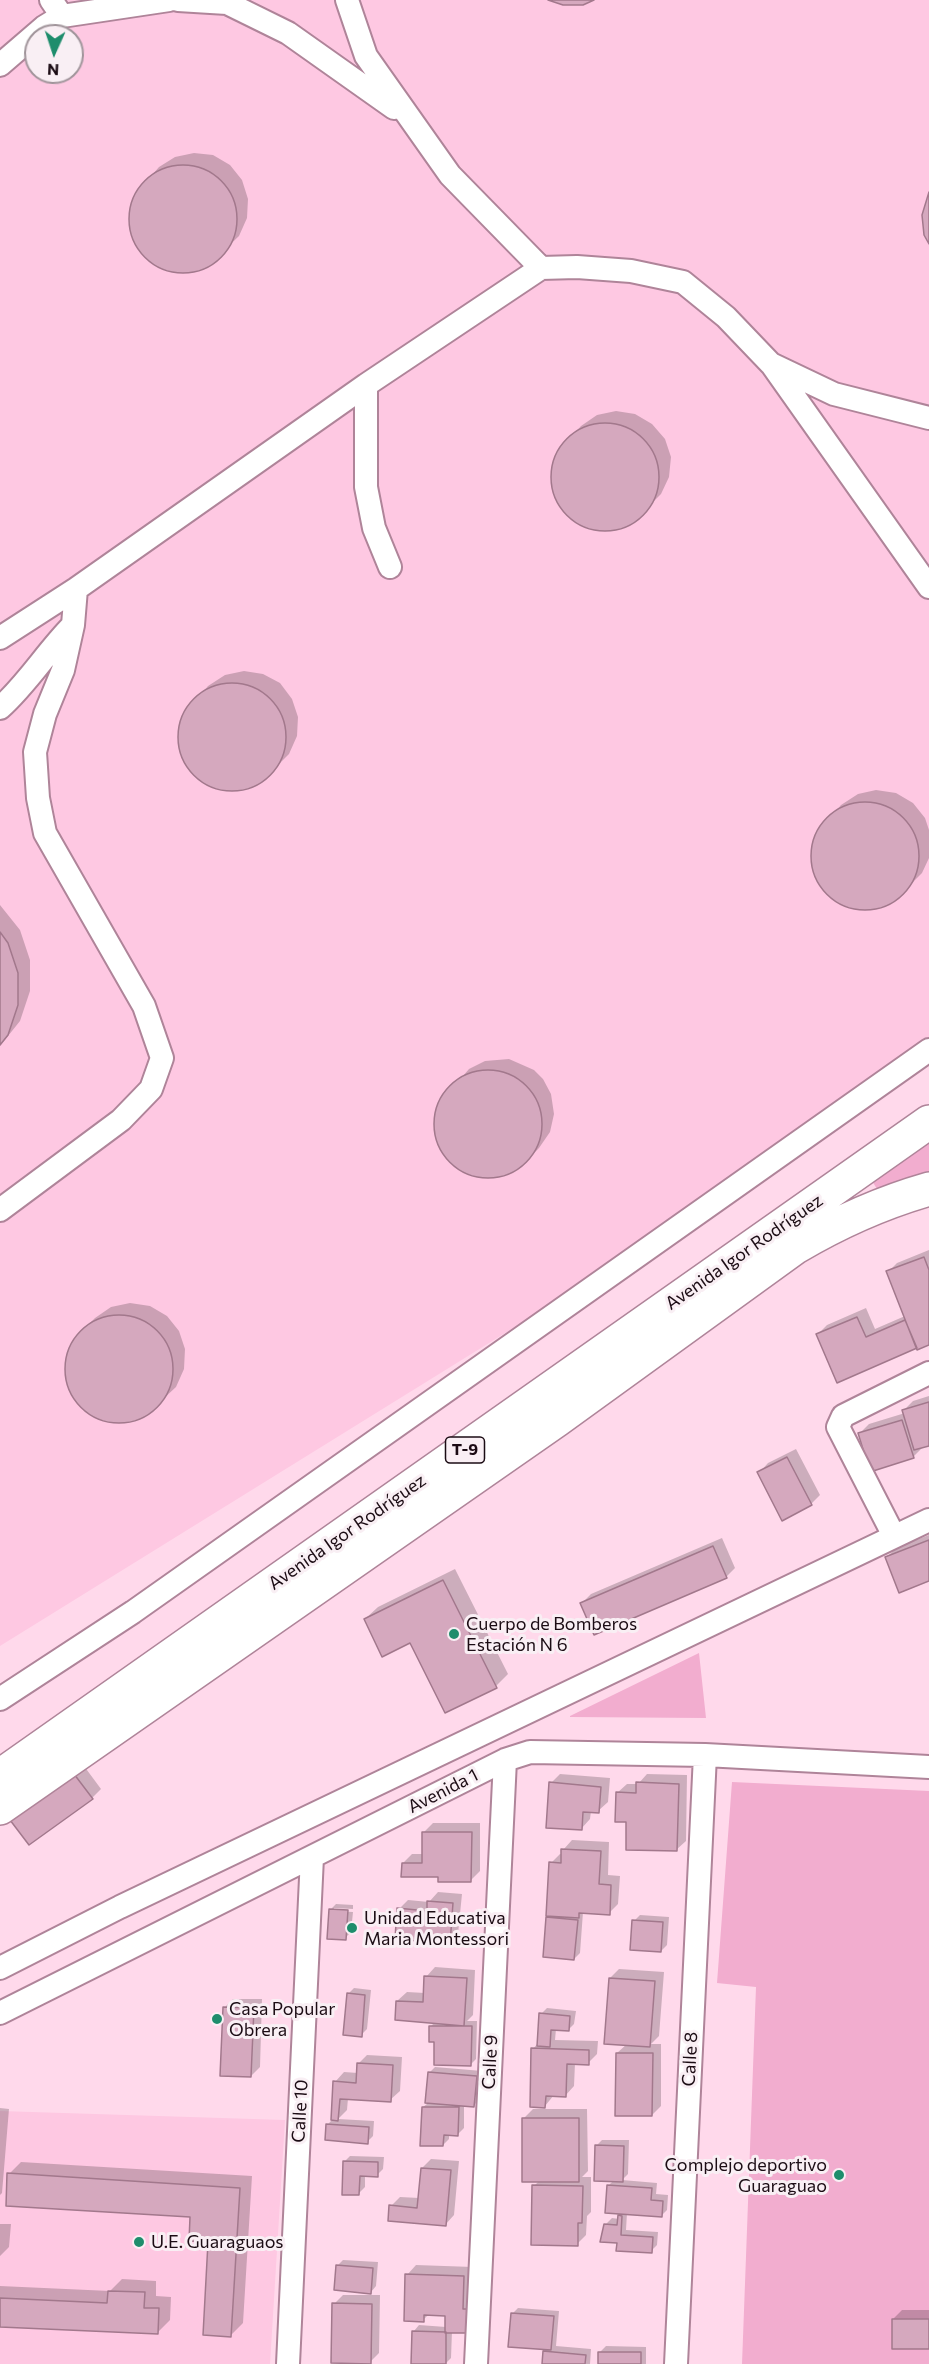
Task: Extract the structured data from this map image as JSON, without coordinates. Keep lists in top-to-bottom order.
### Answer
{
  "streets": {
    "highway": ["Avenida Igor Rodríguez", "T-9"],
    "street": [
      "Avenida 1",
      "Calle 8",
      "Calle 9",
      "Calle 10"
    ]
  },
  "crossings": [
    ["Avenida 1", "Calle 8"],
    ["Avenida 1", "Calle 9"],
    ["Avenida 1", "Calle 10"]
  ],
  "places": [
    "Cuerpo de Bomberos Estación N 6",
    "Unidad Educativa Maria Montessori",
    "Casa Popular Obrera",
    "Complejo deportivo Guaraguao",
    "U.E. Guaraguaos"
  ],
  "north": "bottom"
}
